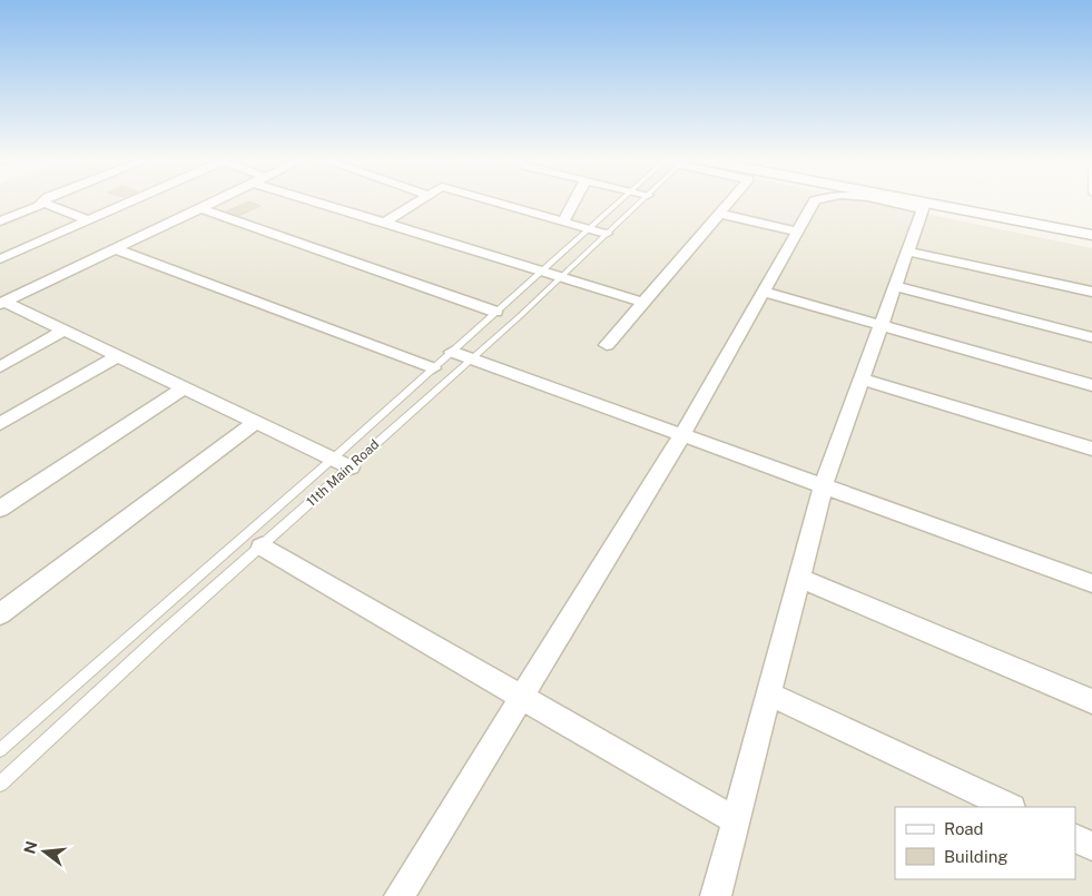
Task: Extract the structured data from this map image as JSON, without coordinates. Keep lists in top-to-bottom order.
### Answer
{
  "streets": {
    "lane": ["11th Main Road"]
  },
  "legend": ["Road", "Building"],
  "north": "left"
}
